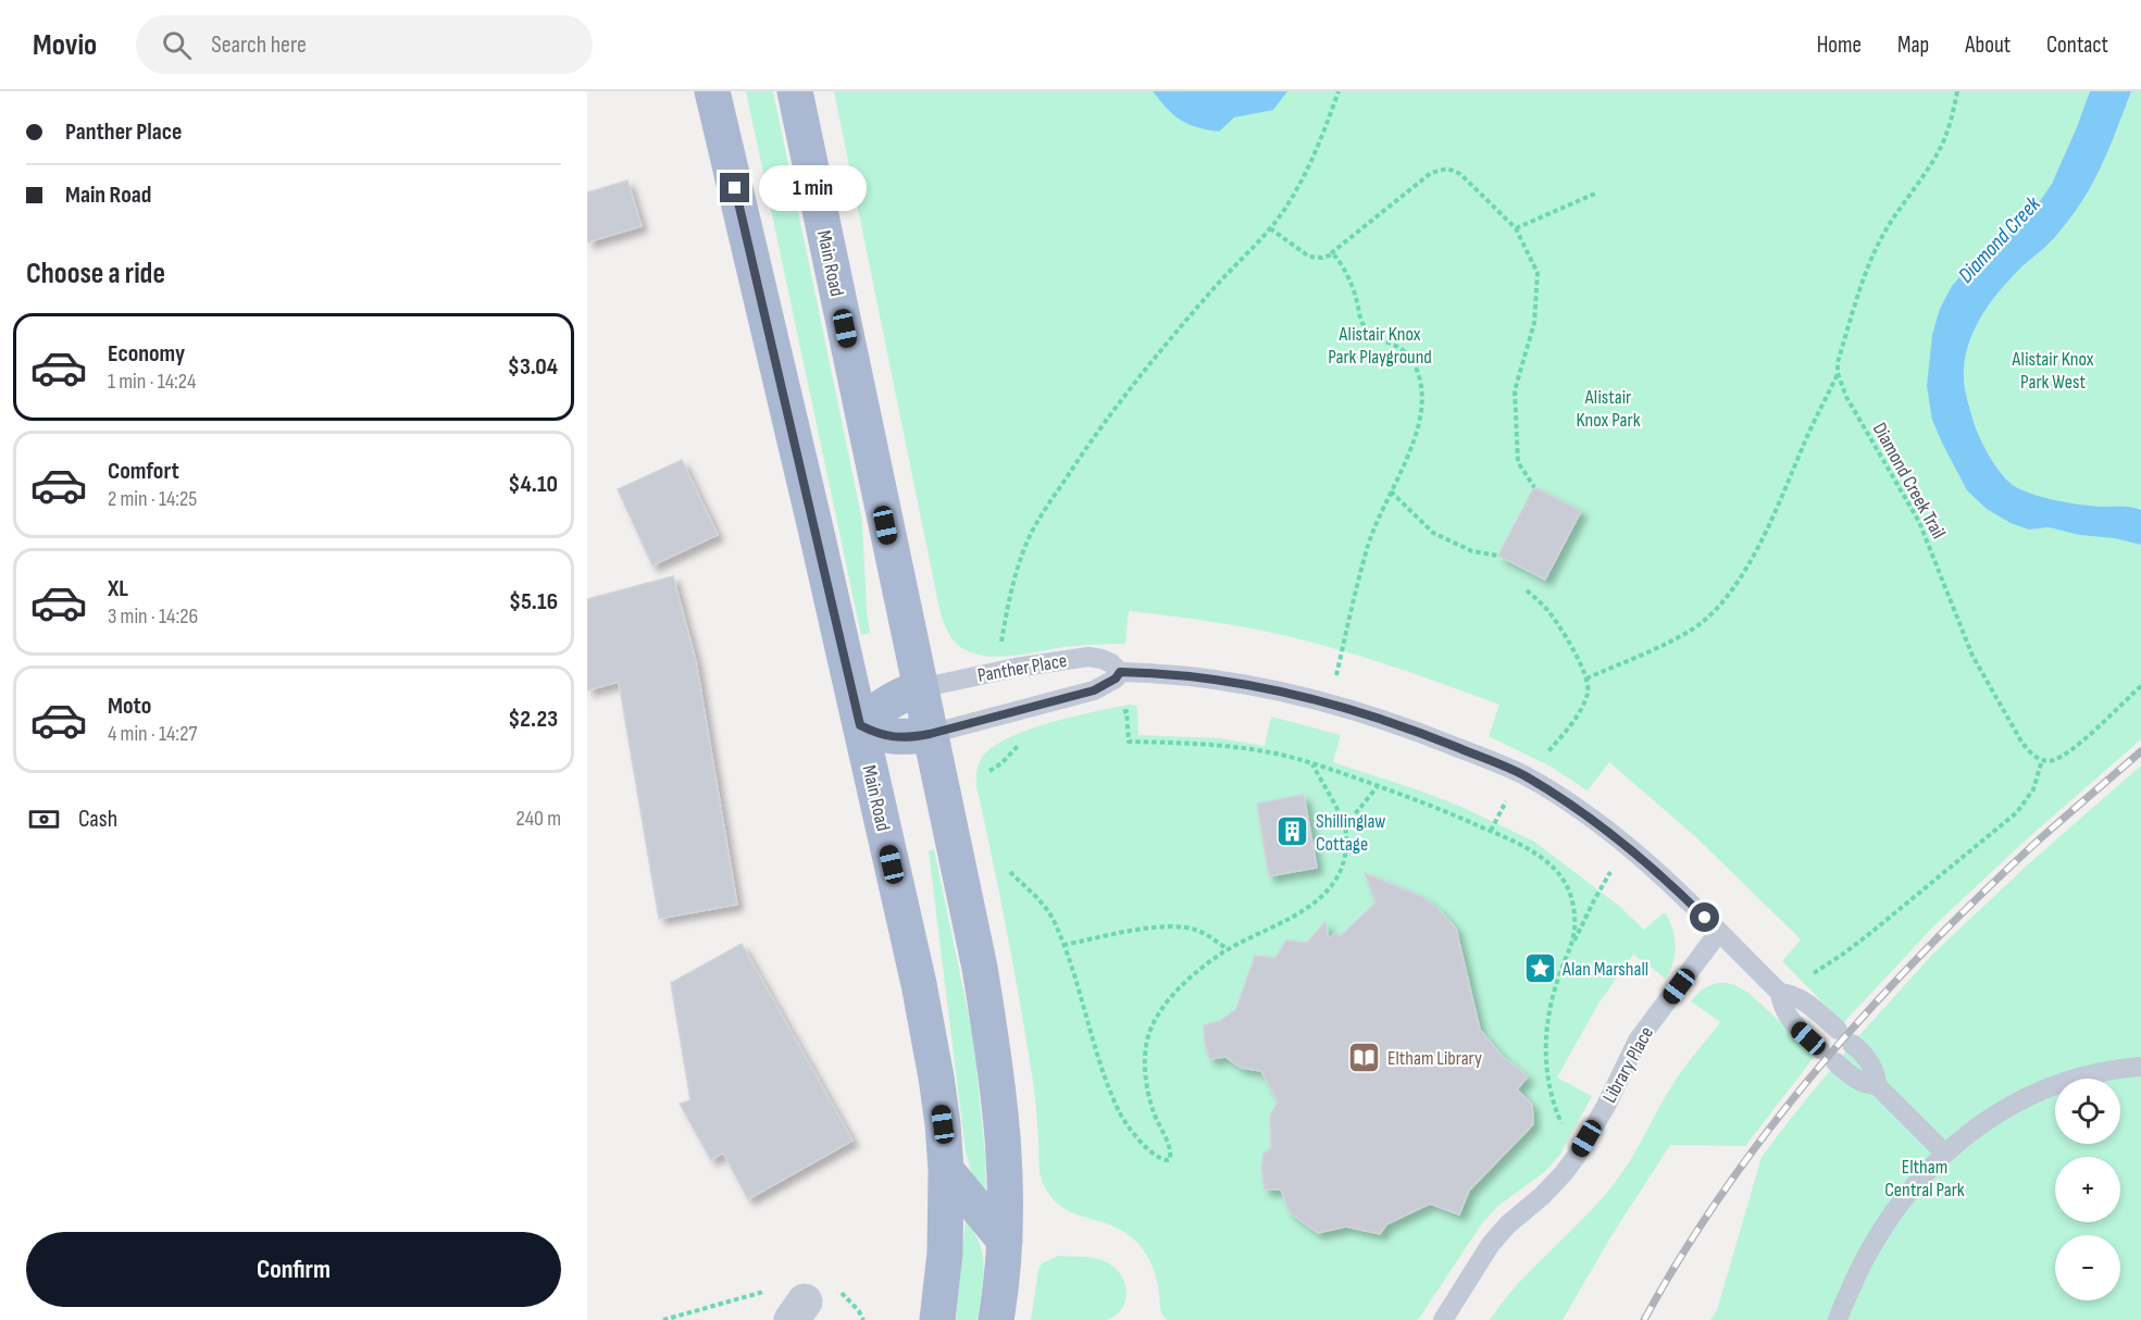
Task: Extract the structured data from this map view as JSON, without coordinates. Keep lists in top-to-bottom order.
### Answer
{
  "streets": {
    "main road": ["Main Road"],
    "lane": ["Panther Place", "Library Place"],
    "path": ["Diamond Creek Trail"]
  },
  "crossings": [
    ["Main Road", "Panther Place"],
    ["Panther Place", "Library Place"]
  ],
  "water": ["Diamond Creek"],
  "parks": [
    "Alistair Knox Park Playground",
    "Alistair Knox Park West",
    "Alistair Knox Park",
    "Eltham Central Park"
  ],
  "places": {
    "building": ["Shillinglaw Cottage"],
    "place": ["Alan Marshall"],
    "library": ["Eltham Library"]
  },
  "page": {
    "header": "Movio",
    "search": "Search here",
    "nav": [
      "Home",
      "Map",
      "About",
      "Contact"
    ],
    "banner": ["Panther Place", "Main Road"],
    "bubble": "1 min",
    "heading": "Choose a ride",
    "list": [
      {
        "name": "Economy",
        "note": "1 min · 14:24",
        "value": "$3.04"
      },
      {
        "name": "Comfort",
        "note": "2 min · 14:25",
        "value": "$4.10"
      },
      {
        "name": "XL",
        "note": "3 min · 14:26",
        "value": "$5.16"
      },
      {
        "name": "Moto",
        "note": "4 min · 14:27",
        "value": "$2.23"
      }
    ],
    "pay": ["Cash", "240 m"],
    "map_buttons": ["+", "−"],
    "buttons": "Confirm"
  }
}
